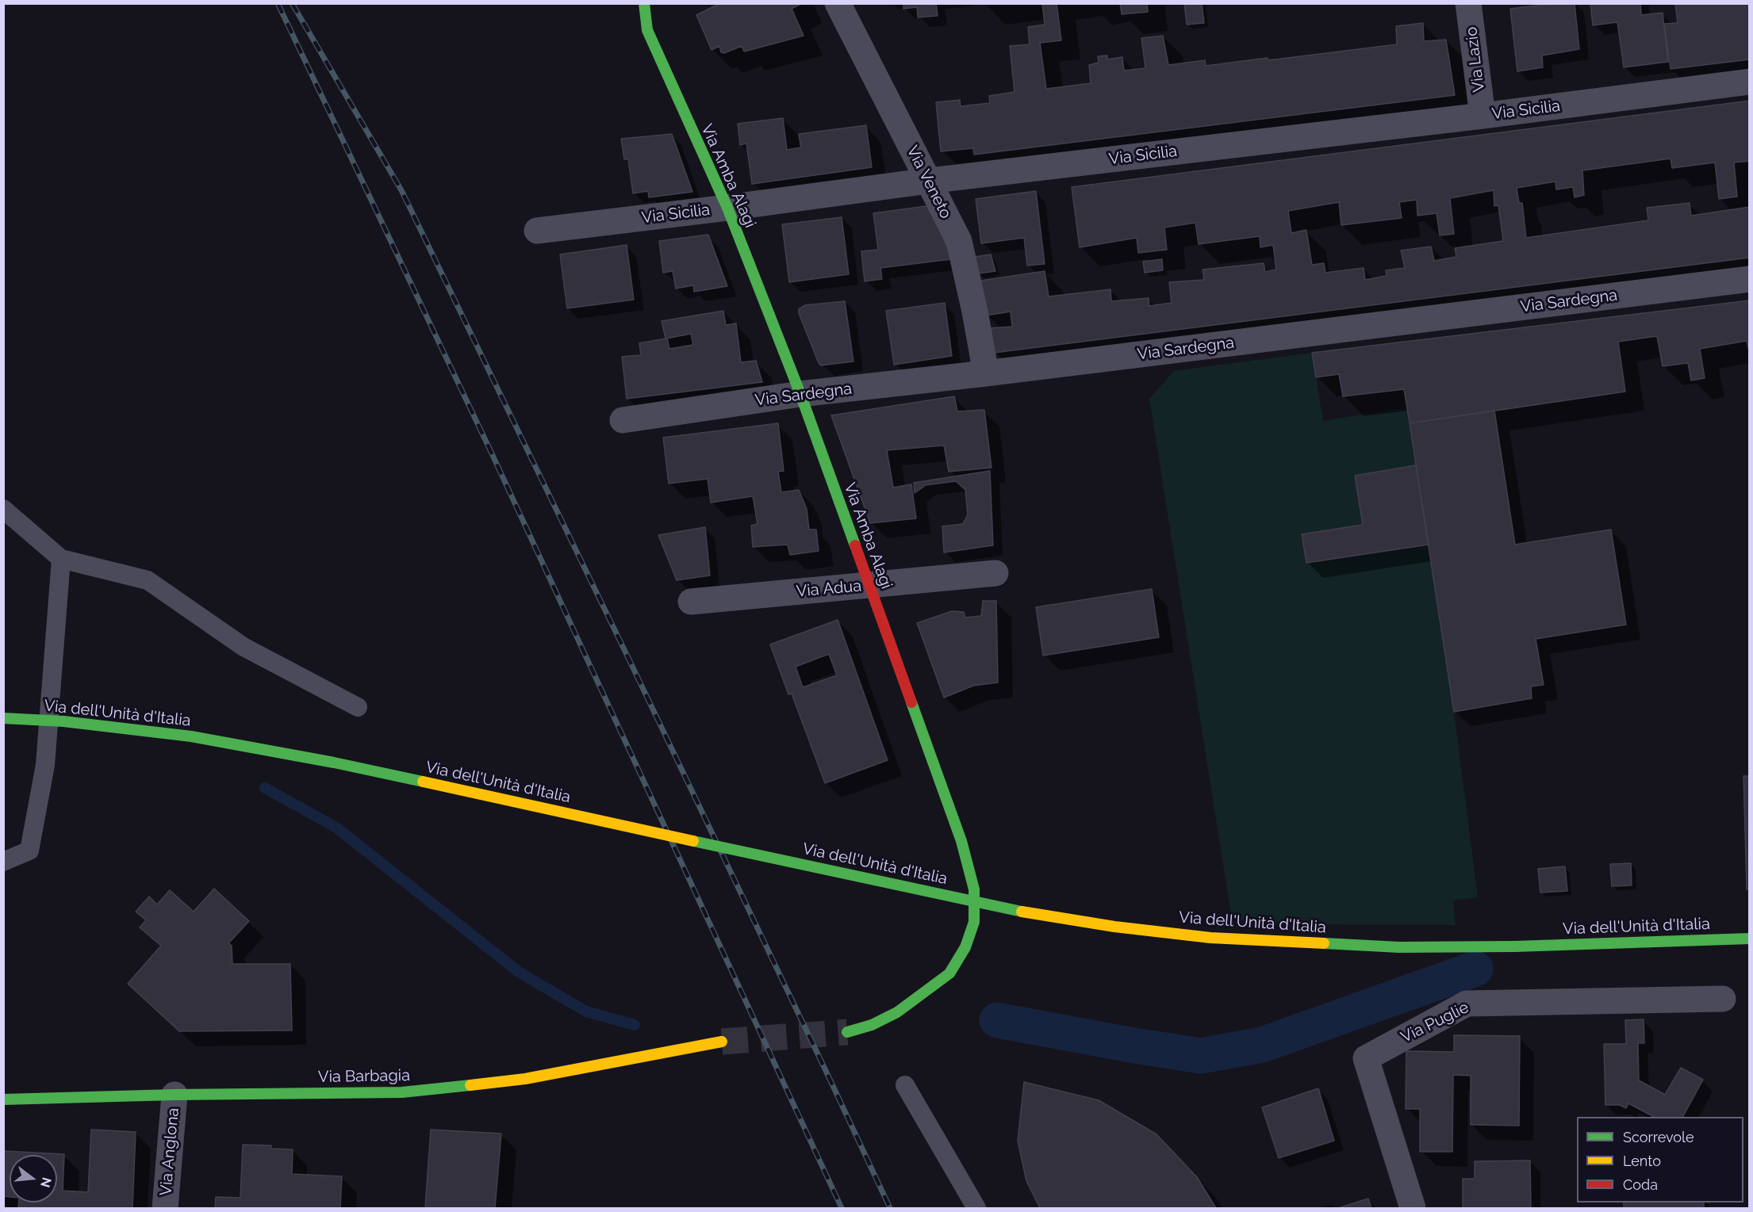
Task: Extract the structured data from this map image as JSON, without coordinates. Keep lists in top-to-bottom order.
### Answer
{
  "streets": {
    "street": [
      "Via Lazio",
      "Via Sicilia",
      "Via Amba Alagi",
      "Via Veneto",
      "Via Sardegna",
      "Via Adua",
      "Via dell'Unità d'Italia",
      "Via Puglie",
      "Via Barbagia",
      "Via Anglona"
    ]
  },
  "crossings": [
    ["Via Lazio", "Via Sicilia"],
    ["Via Sicilia", "Via Amba Alagi"],
    ["Via Sicilia", "Via Veneto"],
    ["Via Amba Alagi", "Via Sardegna"],
    ["Via Amba Alagi", "Via Adua"],
    ["Via Veneto", "Via Sardegna"],
    ["Via Barbagia", "Via Anglona"]
  ],
  "legend": ["Scorrevole", "Lento", "Coda"],
  "north": "right"
}
